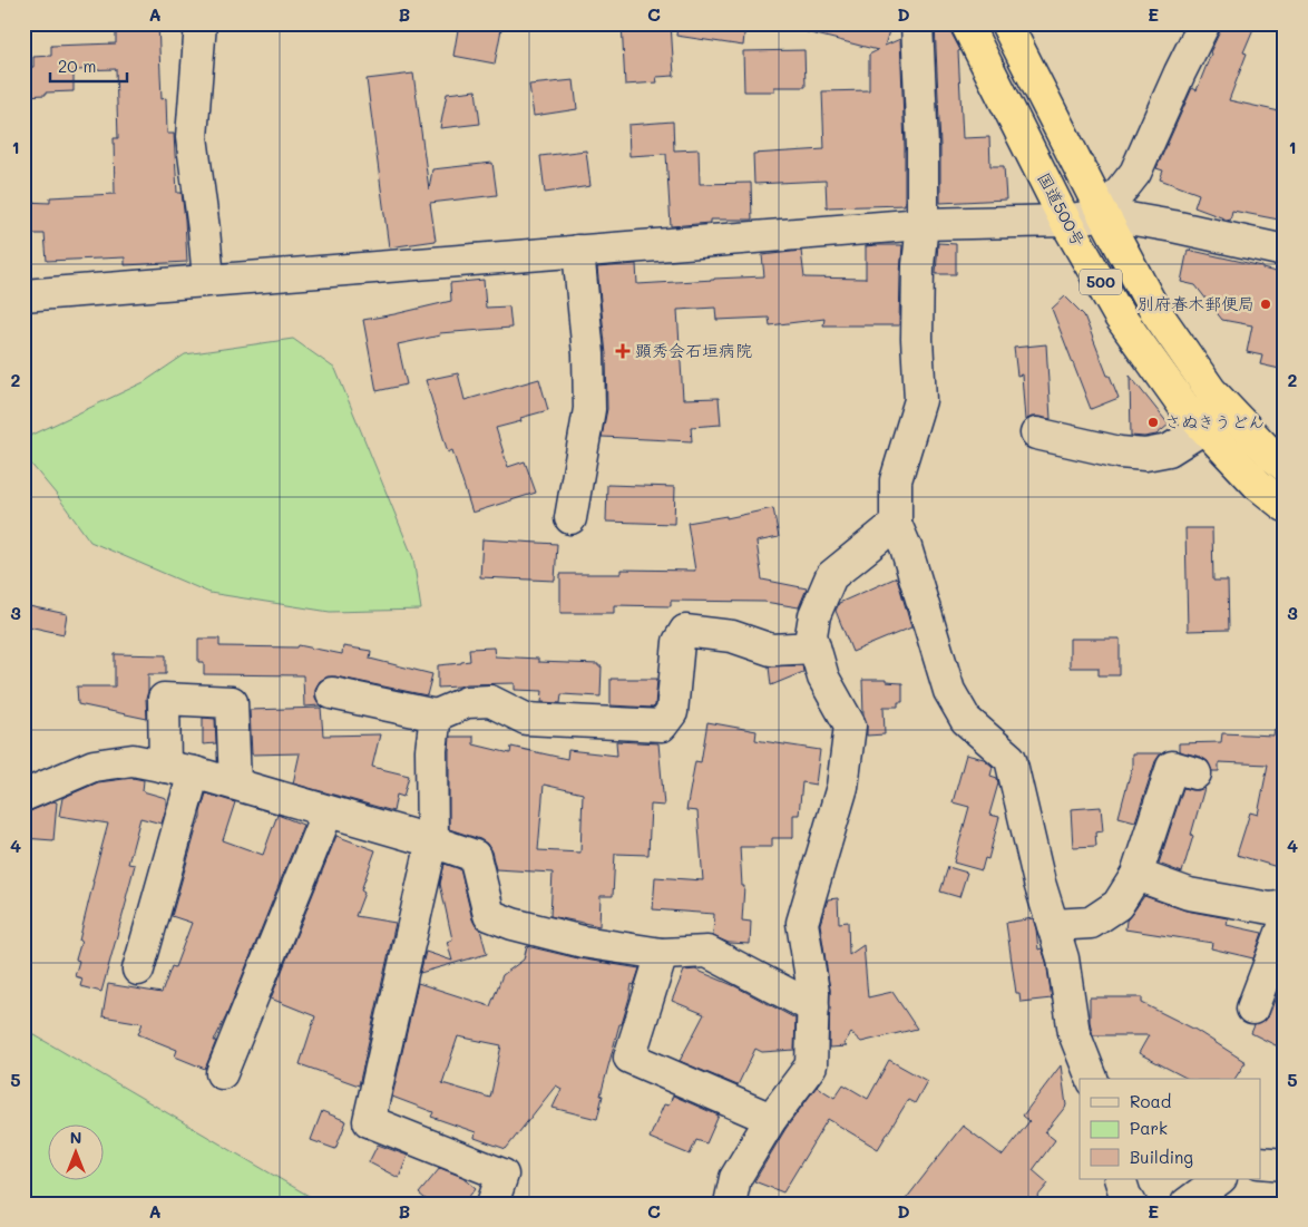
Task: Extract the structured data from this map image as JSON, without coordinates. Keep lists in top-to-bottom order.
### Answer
{
  "streets": {
    "highway": ["国道500号", "500"]
  },
  "places": {
    "other": ["別府春木郵便局", "さぬきうどん"],
    "health": ["顕秀会石垣病院"]
  },
  "legend": ["Road", "Park", "Building"],
  "scale_bar": "20 m",
  "north": "top",
  "grid": {
    "columns": [
      "A",
      "B",
      "C",
      "D",
      "E"
    ],
    "rows": [
      "1",
      "2",
      "3",
      "4",
      "5"
    ]
  }
}
